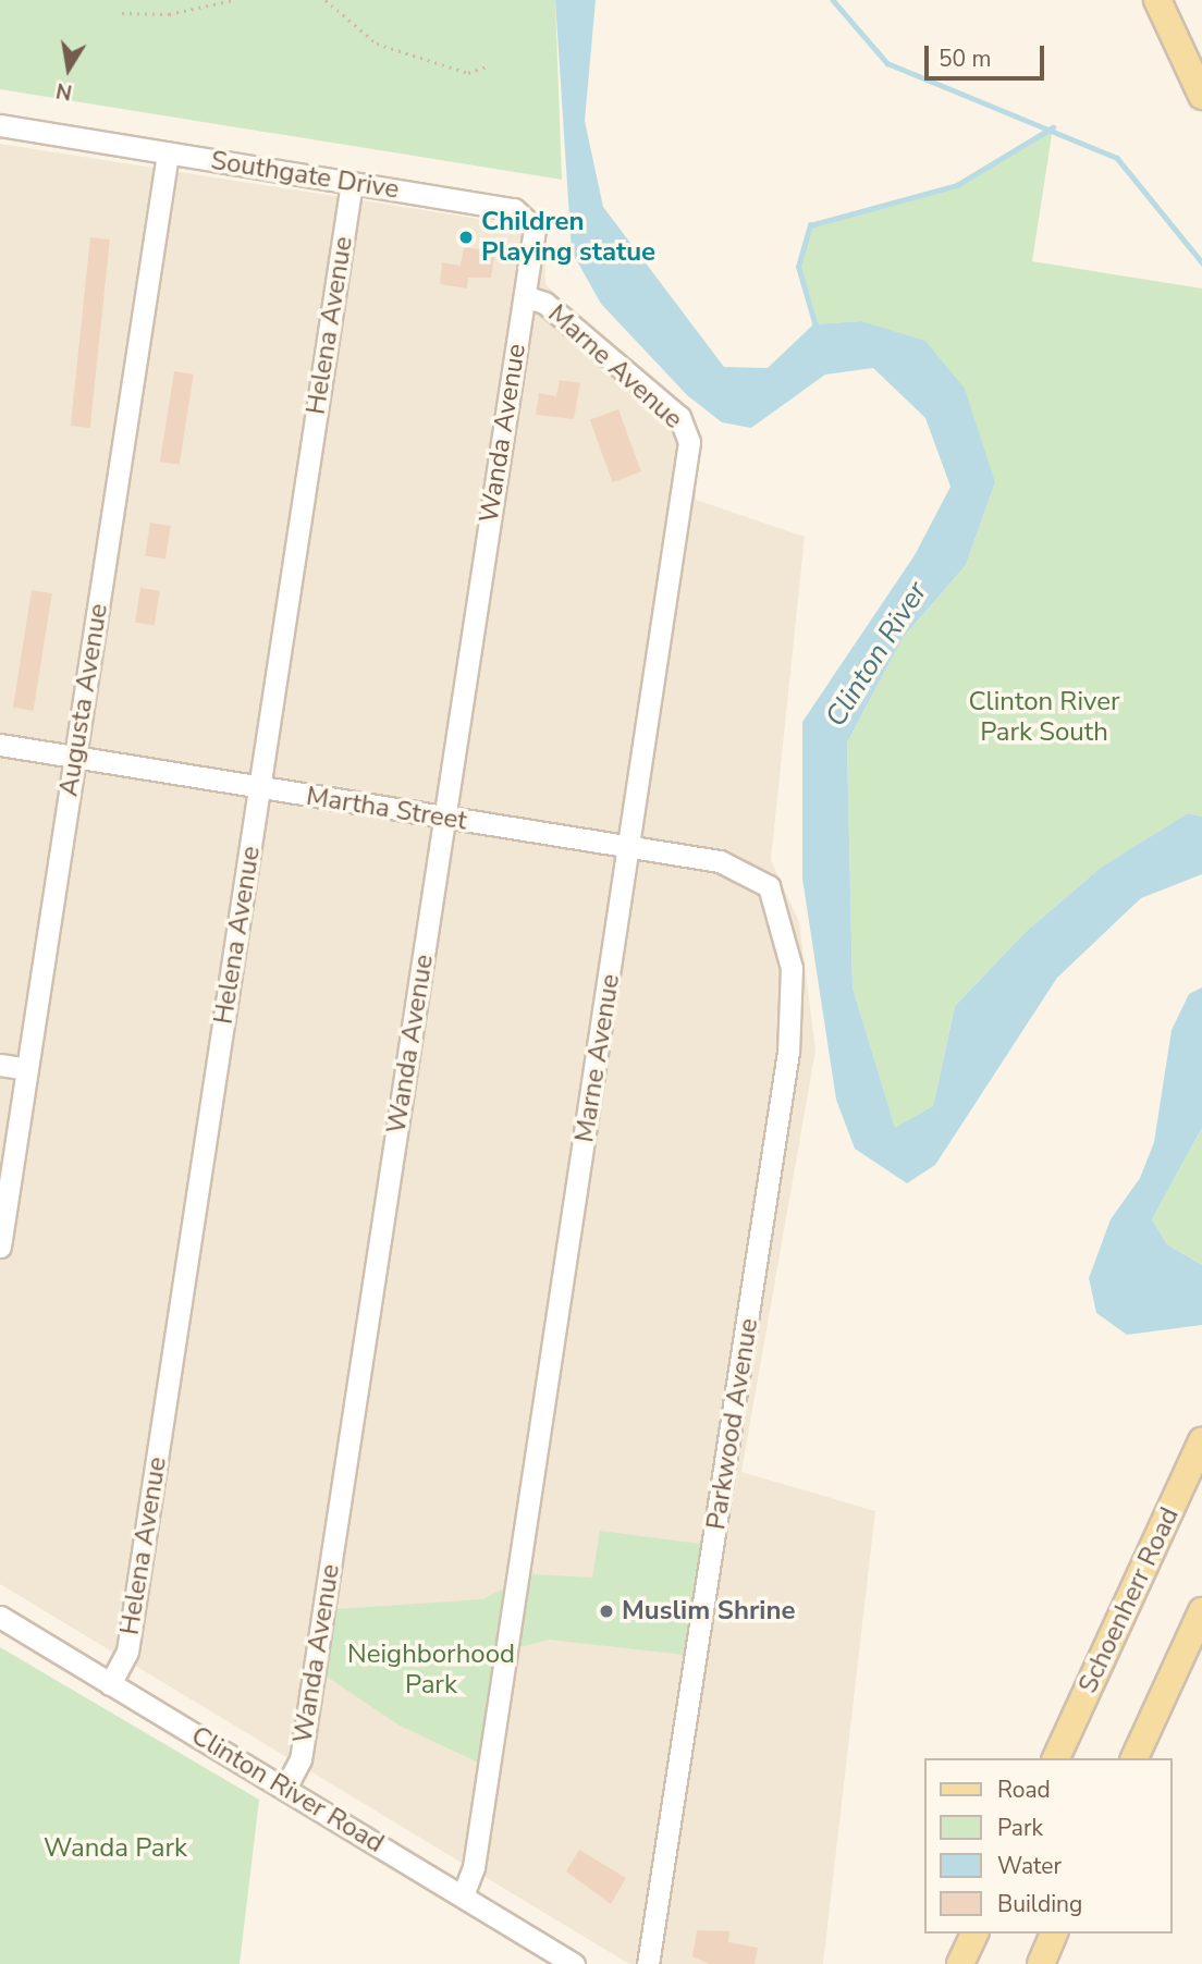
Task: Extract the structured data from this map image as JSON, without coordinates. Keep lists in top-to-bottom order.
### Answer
{
  "streets": {
    "main road": ["Schoenherr Road"],
    "street": [
      "Southgate Drive",
      "Helena Avenue",
      "Marne Avenue",
      "Wanda Avenue",
      "Augusta Avenue",
      "Martha Street",
      "Parkwood Avenue",
      "Clinton River Road"
    ]
  },
  "crossings": [
    ["Southgate Drive", "Helena Avenue"],
    ["Southgate Drive", "Marne Avenue"],
    ["Southgate Drive", "Wanda Avenue"],
    ["Southgate Drive", "Augusta Avenue"],
    ["Helena Avenue", "Martha Street"],
    ["Helena Avenue", "Clinton River Road"],
    ["Marne Avenue", "Wanda Avenue"],
    ["Marne Avenue", "Martha Street"],
    ["Marne Avenue", "Clinton River Road"],
    ["Wanda Avenue", "Martha Street"],
    ["Wanda Avenue", "Clinton River Road"],
    ["Augusta Avenue", "Martha Street"],
    ["Martha Street", "Parkwood Avenue"]
  ],
  "water": ["Clinton River"],
  "parks": ["Clinton River Park South", "Neighborhood Park", "Wanda Park"],
  "places": ["Children Playing statue", "Muslim Shrine"],
  "legend": [
    "Road",
    "Park",
    "Water",
    "Building"
  ],
  "scale_bar": "50 m",
  "north": "bottom"
}
